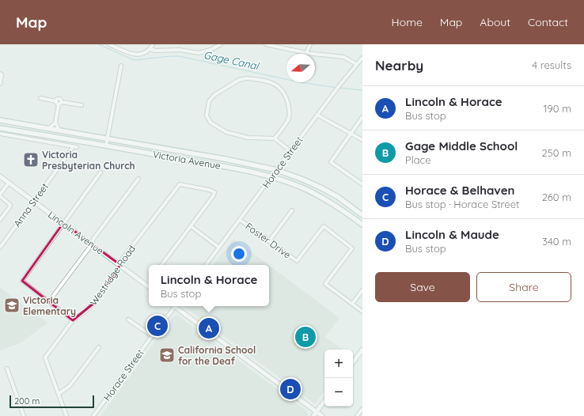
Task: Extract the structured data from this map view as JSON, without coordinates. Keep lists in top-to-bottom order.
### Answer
{
  "streets": {
    "main road": ["Victoria Avenue"],
    "street": [
      "Horace Street",
      "Anna Street",
      "Lincoln Avenue",
      "Foster Drive",
      "Westridge Road"
    ]
  },
  "crossings": [
    ["Victoria Avenue", "Horace Street"],
    ["Horace Street", "Foster Drive"],
    ["Anna Street", "Lincoln Avenue"],
    ["Lincoln Avenue", "Westridge Road"]
  ],
  "water": ["Gage Canal"],
  "places": {
    "church": ["Victoria Presbyterian Church"],
    "school or university": ["Victoria Elementary", "California School for the Deaf"]
  },
  "scale_bar": "200 m",
  "north": "left",
  "page": {
    "header": "Map",
    "nav": [
      "Home",
      "Map",
      "About",
      "Contact"
    ],
    "heading": ["Nearby", "4 results"],
    "list": [
      {
        "mark": "A",
        "name": "Lincoln & Horace",
        "note": "Bus stop",
        "value": "190 m"
      },
      {
        "mark": "B",
        "name": "Gage Middle School",
        "note": "Place",
        "value": "250 m"
      },
      {
        "mark": "C",
        "name": "Horace & Belhaven",
        "note": "Bus stop · Horace Street",
        "value": "260 m"
      },
      {
        "mark": "D",
        "name": "Lincoln & Maude",
        "note": "Bus stop",
        "value": "340 m"
      }
    ],
    "buttons": ["Save", "Share"],
    "popup": ["Lincoln & Horace", "Bus stop"],
    "pins": [
      "C",
      "A",
      "B",
      "D"
    ],
    "map_buttons": ["+", "−"],
    "scale": "200 m"
  }
}
